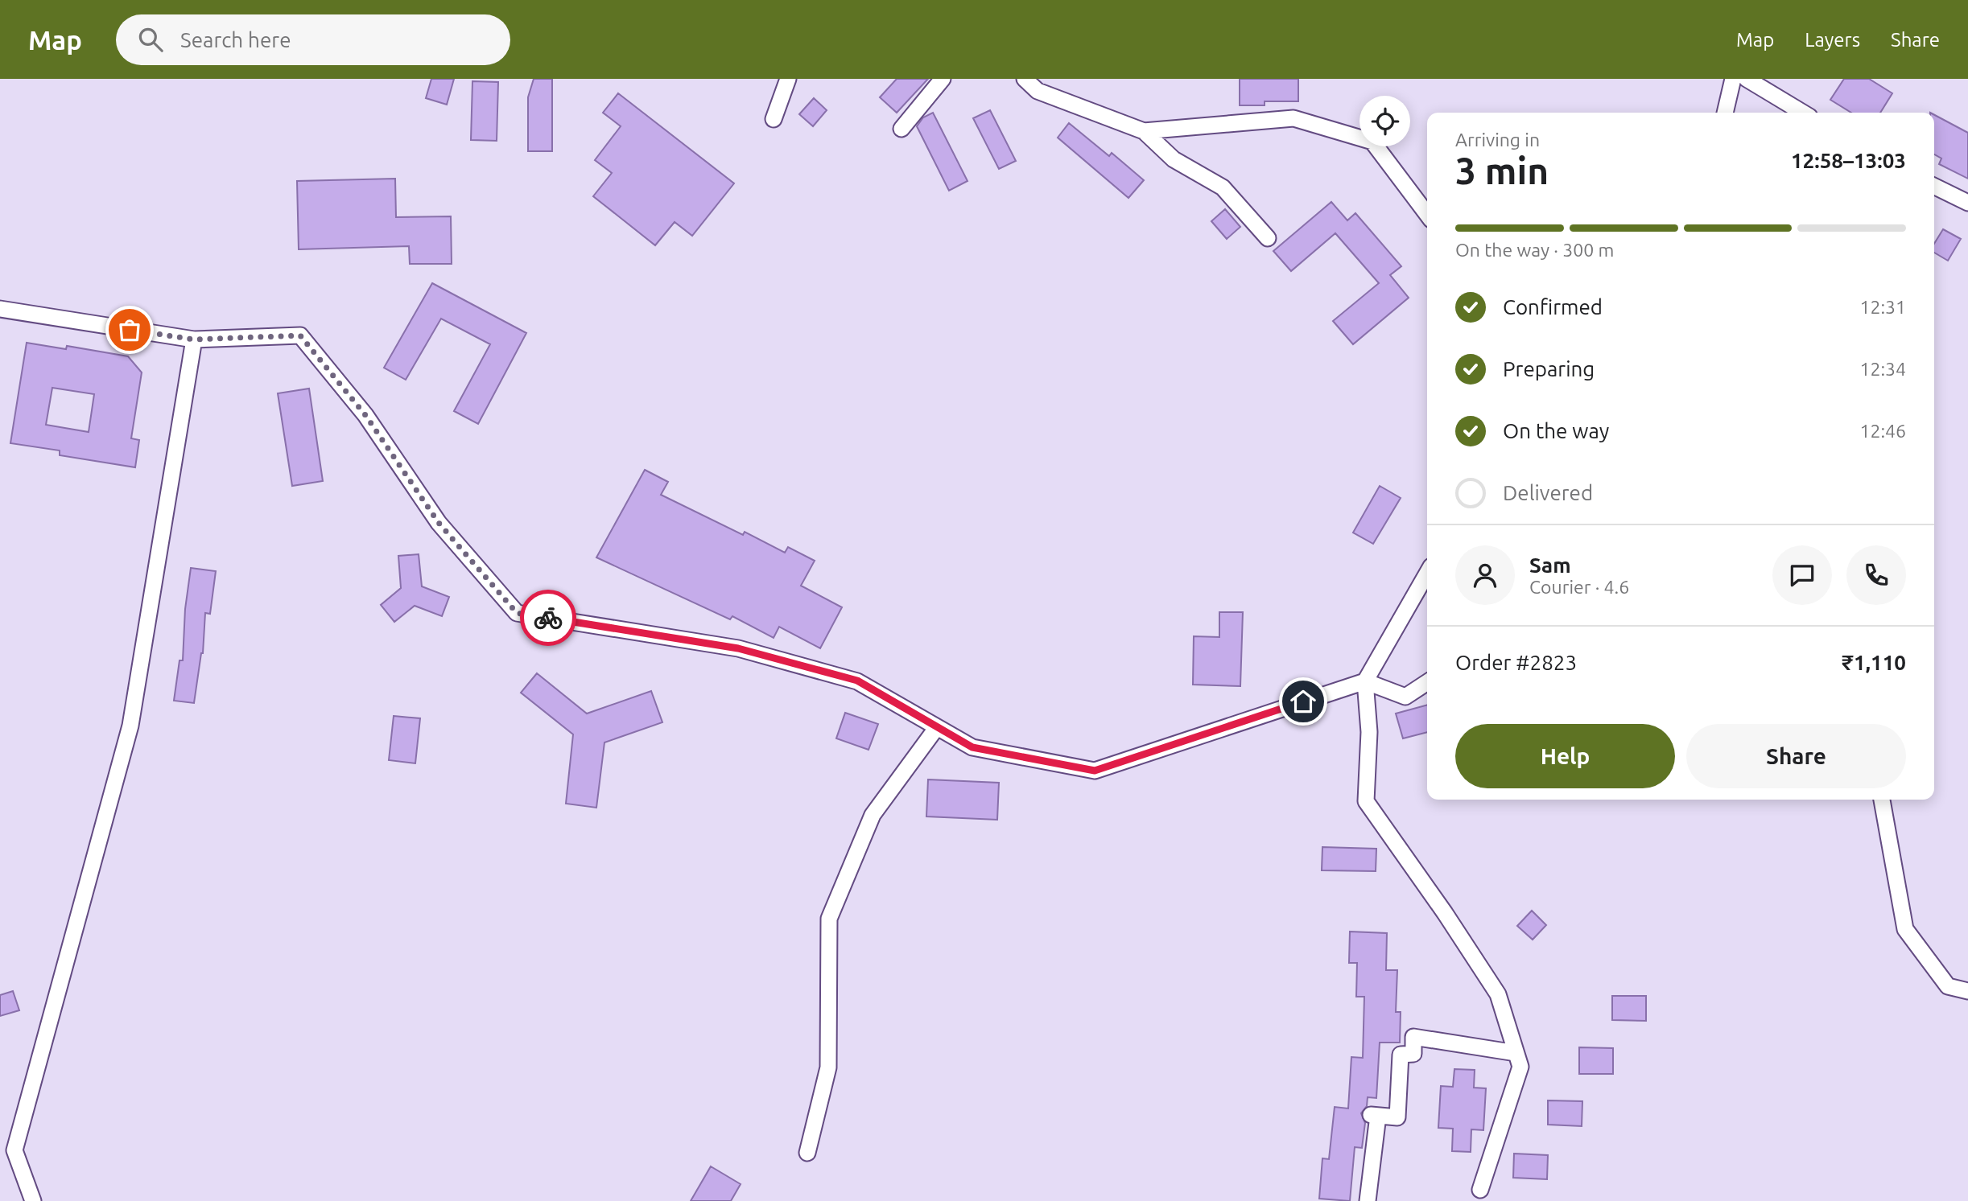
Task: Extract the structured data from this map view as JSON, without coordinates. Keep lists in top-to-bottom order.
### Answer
{
  "page": {
    "header": "Map",
    "search": "Search here",
    "nav": ["Map", "Layers", "Share"],
    "heading": ["3 min", "Arriving in", "12:58–13:03"],
    "panel": [
      "Sam",
      "Courier · 4.6",
      "Order #2823",
      "₹1,110"
    ],
    "bar": "On the way · 300 m",
    "list": [
      ["Confirmed", "12:31"],
      ["Preparing", "12:34"],
      ["On the way", "12:46"],
      "Delivered"
    ],
    "buttons": ["Help", "Share"]
  }
}
